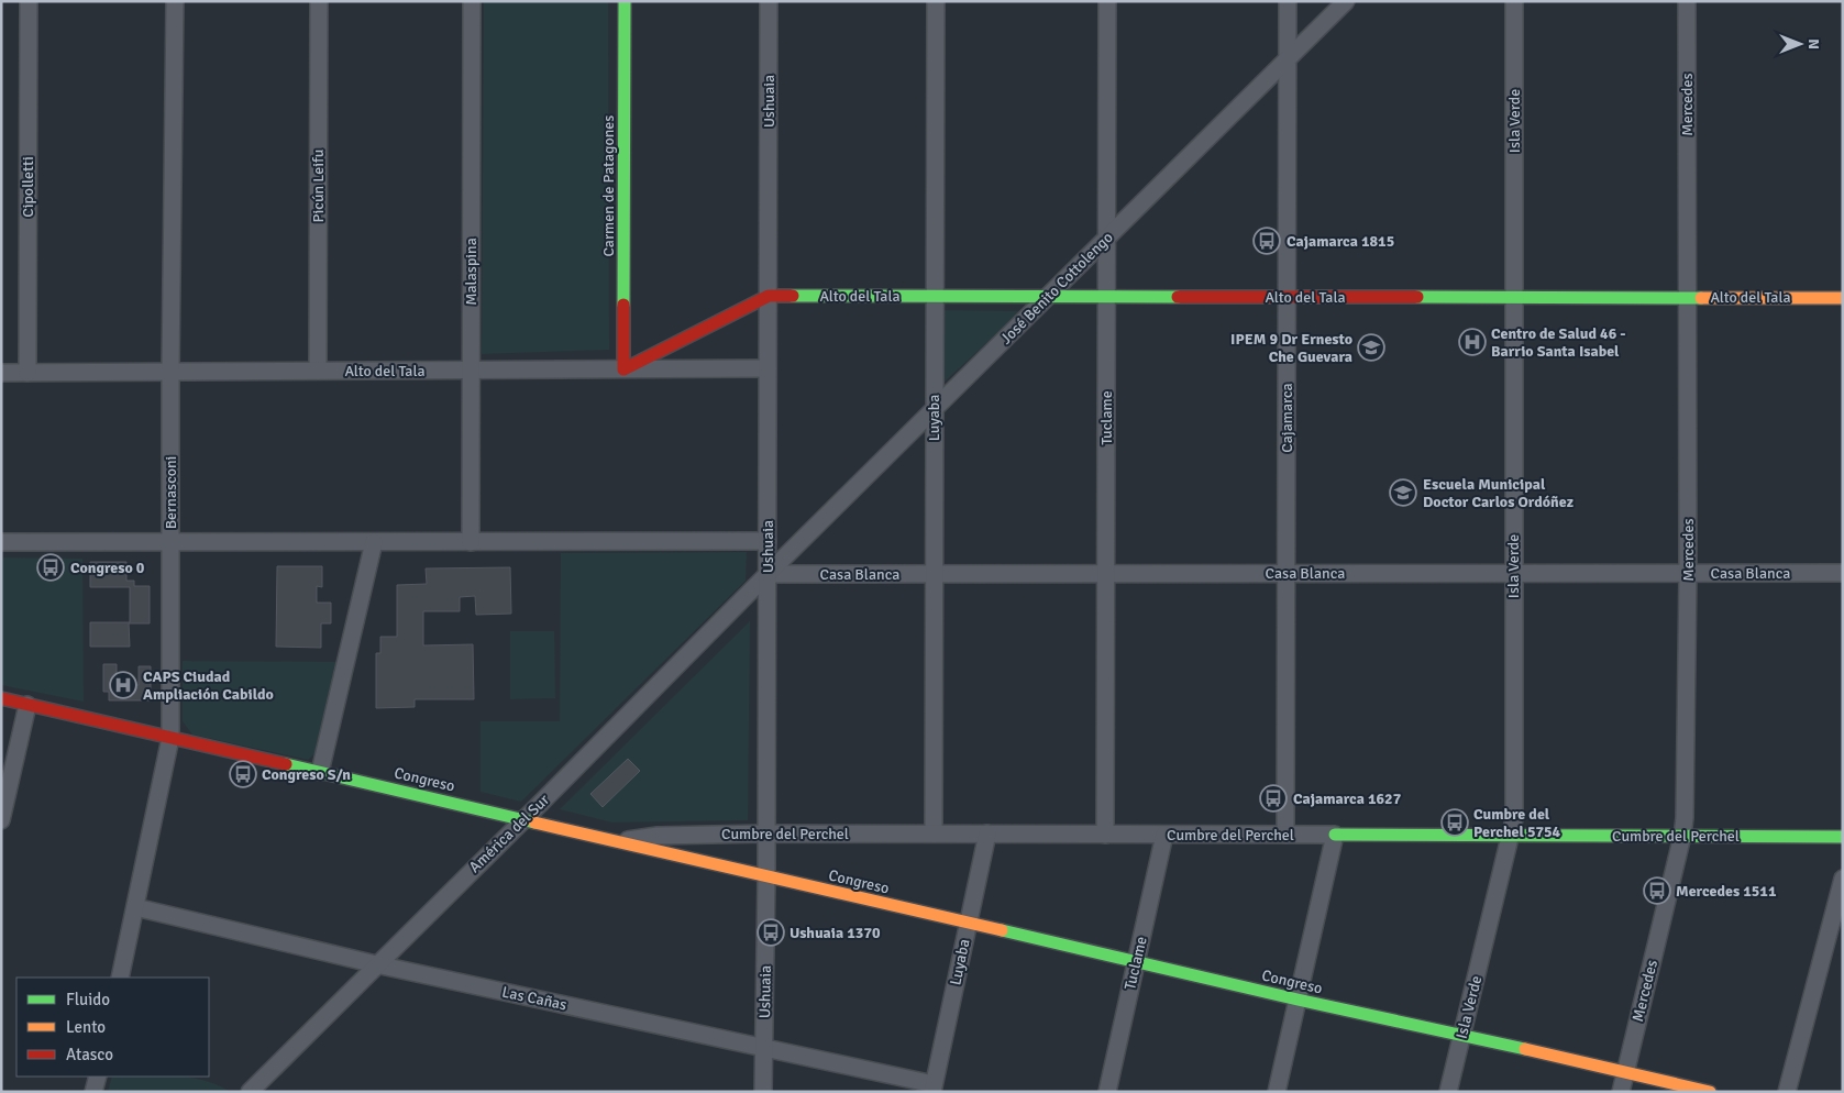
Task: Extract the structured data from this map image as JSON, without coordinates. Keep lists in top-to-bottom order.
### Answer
{
  "streets": {
    "street": [
      "Ushuaia",
      "Mercedes",
      "Isla Verde",
      "Picún Leifu",
      "Carmen de Patagones",
      "Cipolletti",
      "Malaspina",
      "José Benito Cottolengo",
      "Alto del Tala",
      "Luyaba",
      "Tuclame",
      "Cajamarca",
      "Bernasconi",
      "Casa Blanca",
      "Congreso",
      "América del Sur",
      "Cumbre del Perchel",
      "Las Cañas"
    ]
  },
  "crossings": [
    ["Ushuaia", "José Benito Cottolengo"],
    ["Ushuaia", "Alto del Tala"],
    ["Ushuaia", "Casa Blanca"],
    ["Ushuaia", "Congreso"],
    ["Ushuaia", "América del Sur"],
    ["Ushuaia", "Cumbre del Perchel"],
    ["Ushuaia", "Las Cañas"],
    ["Mercedes", "Alto del Tala"],
    ["Mercedes", "Casa Blanca"],
    ["Mercedes", "Congreso"],
    ["Mercedes", "Cumbre del Perchel"],
    ["Isla Verde", "Alto del Tala"],
    ["Isla Verde", "Casa Blanca"],
    ["Isla Verde", "Congreso"],
    ["Isla Verde", "Cumbre del Perchel"],
    ["Picún Leifu", "Alto del Tala"],
    ["Carmen de Patagones", "Alto del Tala"],
    ["Cipolletti", "Alto del Tala"],
    ["Malaspina", "Alto del Tala"],
    ["José Benito Cottolengo", "Alto del Tala"],
    ["José Benito Cottolengo", "Luyaba"],
    ["José Benito Cottolengo", "Tuclame"],
    ["José Benito Cottolengo", "Cajamarca"],
    ["José Benito Cottolengo", "Casa Blanca"],
    ["José Benito Cottolengo", "América del Sur"],
    ["Alto del Tala", "Luyaba"],
    ["Alto del Tala", "Tuclame"],
    ["Alto del Tala", "Cajamarca"],
    ["Alto del Tala", "Bernasconi"],
    ["Luyaba", "Casa Blanca"],
    ["Luyaba", "Congreso"],
    ["Luyaba", "Cumbre del Perchel"],
    ["Luyaba", "Las Cañas"],
    ["Tuclame", "Casa Blanca"],
    ["Tuclame", "Congreso"],
    ["Tuclame", "Cumbre del Perchel"],
    ["Cajamarca", "Casa Blanca"],
    ["Cajamarca", "Cumbre del Perchel"],
    ["Bernasconi", "Congreso"],
    ["Bernasconi", "Las Cañas"],
    ["Casa Blanca", "América del Sur"],
    ["Congreso", "América del Sur"],
    ["Congreso", "Cumbre del Perchel"],
    ["América del Sur", "Las Cañas"]
  ],
  "places": {
    "bus stop": [
      "Cajamarca 1815",
      "Congreso 0",
      "Congreso S/n",
      "Cajamarca 1627",
      "Cumbre del Perchel 5754",
      "Mercedes 1511",
      "Ushuaia 1370"
    ],
    "hospital": ["Centro de Salud 46 - Barrio Santa Isabel", "CAPS Ciudad Ampliación Cabildo"],
    "school or university": ["IPEM 9 Dr Ernesto Che Guevara", "Escuela Municipal Doctor Carlos Ordóñez"]
  },
  "legend": ["Fluido", "Lento", "Atasco"],
  "north": "right"
}
